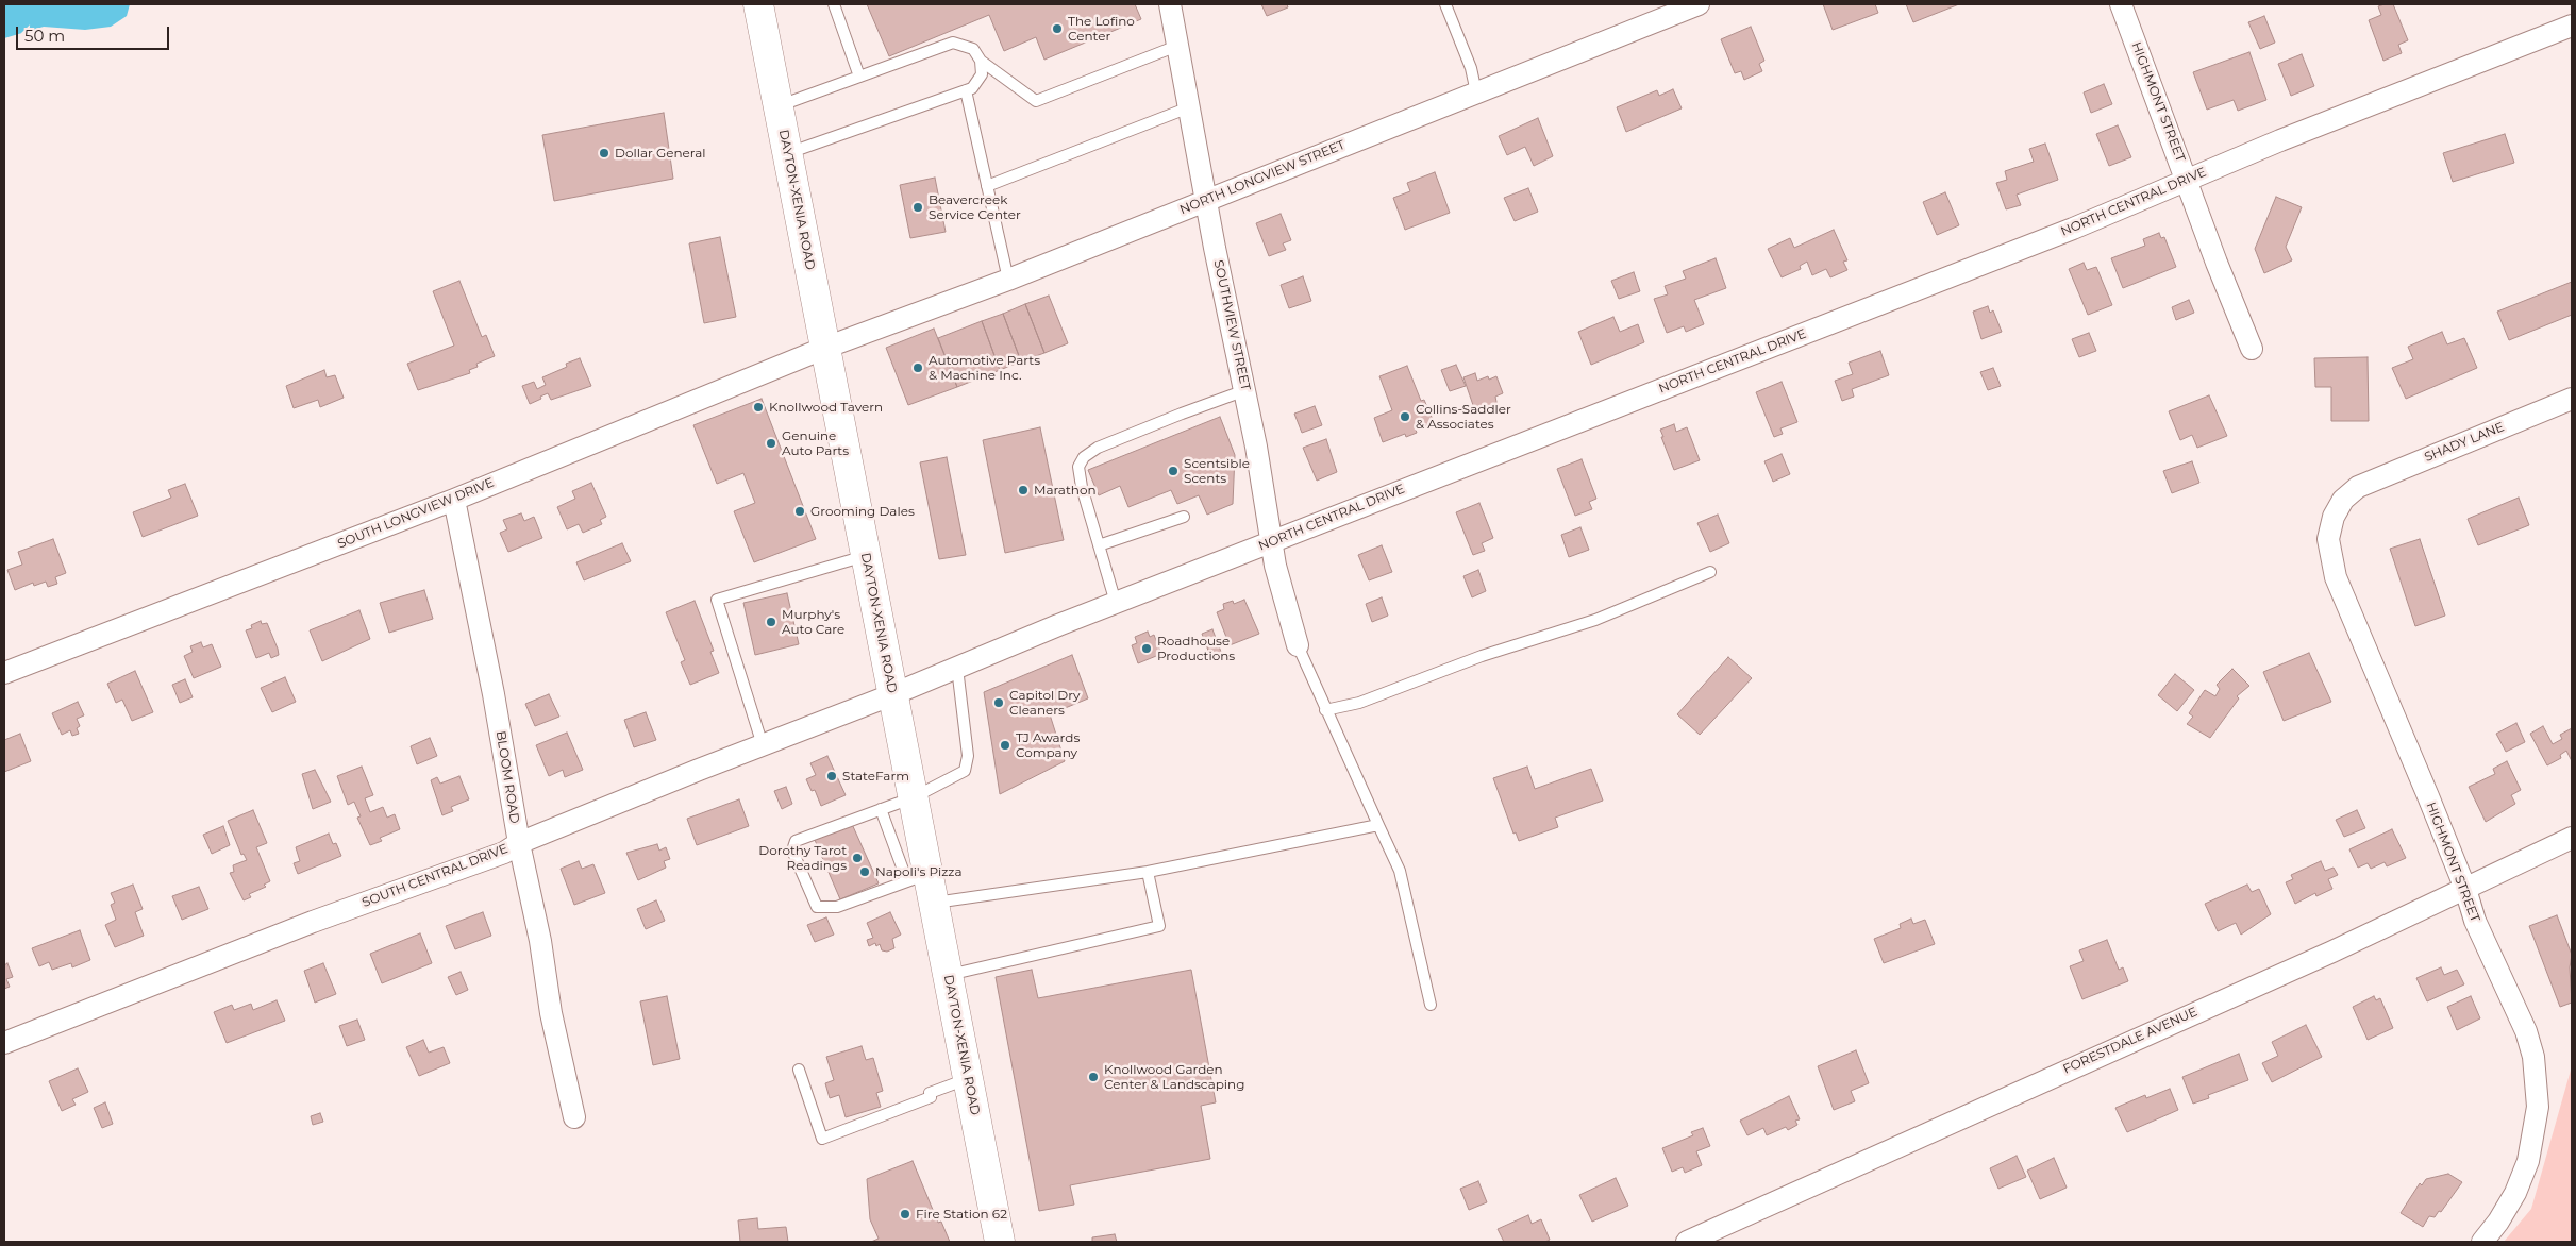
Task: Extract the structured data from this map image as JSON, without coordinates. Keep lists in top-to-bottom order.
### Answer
{
  "streets": {
    "main road": ["DAYTON-XENIA ROAD"],
    "street": [
      "HIGHMONT STREET",
      "NORTH LONGVIEW STREET",
      "NORTH CENTRAL DRIVE",
      "SOUTHVIEW STREET",
      "SHADY LANE",
      "SOUTH LONGVIEW DRIVE",
      "BLOOM ROAD",
      "SOUTH CENTRAL DRIVE",
      "FORESTDALE AVENUE"
    ]
  },
  "crossings": [
    ["HIGHMONT STREET", "NORTH CENTRAL DRIVE"],
    ["HIGHMONT STREET", "SHADY LANE"],
    ["HIGHMONT STREET", "FORESTDALE AVENUE"],
    ["NORTH LONGVIEW STREET", "DAYTON-XENIA ROAD"],
    ["NORTH LONGVIEW STREET", "SOUTHVIEW STREET"],
    ["NORTH LONGVIEW STREET", "SOUTH LONGVIEW DRIVE"],
    ["DAYTON-XENIA ROAD", "NORTH CENTRAL DRIVE"],
    ["DAYTON-XENIA ROAD", "SOUTH LONGVIEW DRIVE"],
    ["DAYTON-XENIA ROAD", "SOUTH CENTRAL DRIVE"],
    ["NORTH CENTRAL DRIVE", "SOUTHVIEW STREET"],
    ["NORTH CENTRAL DRIVE", "SOUTH CENTRAL DRIVE"],
    ["SOUTH LONGVIEW DRIVE", "BLOOM ROAD"],
    ["BLOOM ROAD", "SOUTH CENTRAL DRIVE"]
  ],
  "places": [
    "The Lofino Center",
    "Dollar General",
    "Beavercreek Service Center",
    "Automotive Parts & Machine Inc.",
    "Knollwood Tavern",
    "Collins-Saddler & Associates",
    "Genuine Auto Parts",
    "Scentsible Scents",
    "Marathon",
    "Grooming Dales",
    "Murphy's Auto Care",
    "Roadhouse Productions",
    "Capitol Dry Cleaners",
    "TJ Awards Company",
    "StateFarm",
    "Dorothy Tarot Readings",
    "Napoli's Pizza",
    "Knollwood Garden Center & Landscaping",
    "Fire Station 62"
  ],
  "scale_bar": "50 m"
}
